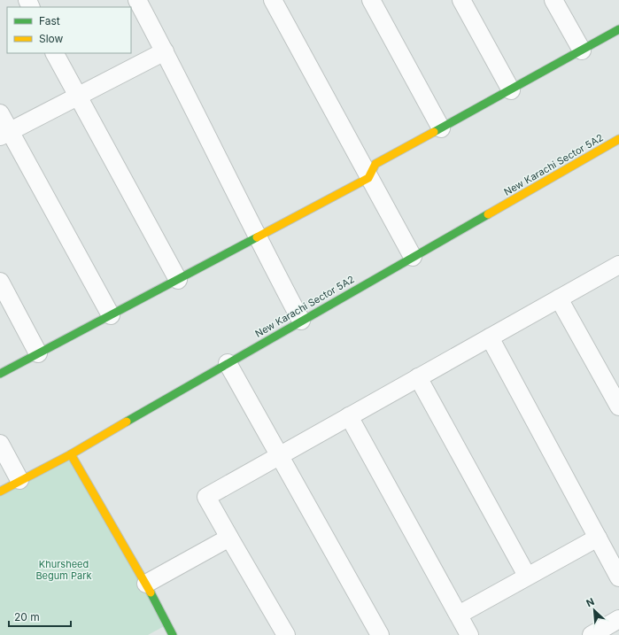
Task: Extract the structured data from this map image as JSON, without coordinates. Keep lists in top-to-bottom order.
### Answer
{
  "streets": {
    "street": ["New Karachi Sector 5A2"]
  },
  "parks": ["Khursheed Begum Park"],
  "legend": ["Fast", "Slow"],
  "scale_bar": "20 m",
  "north": "top left"
}
